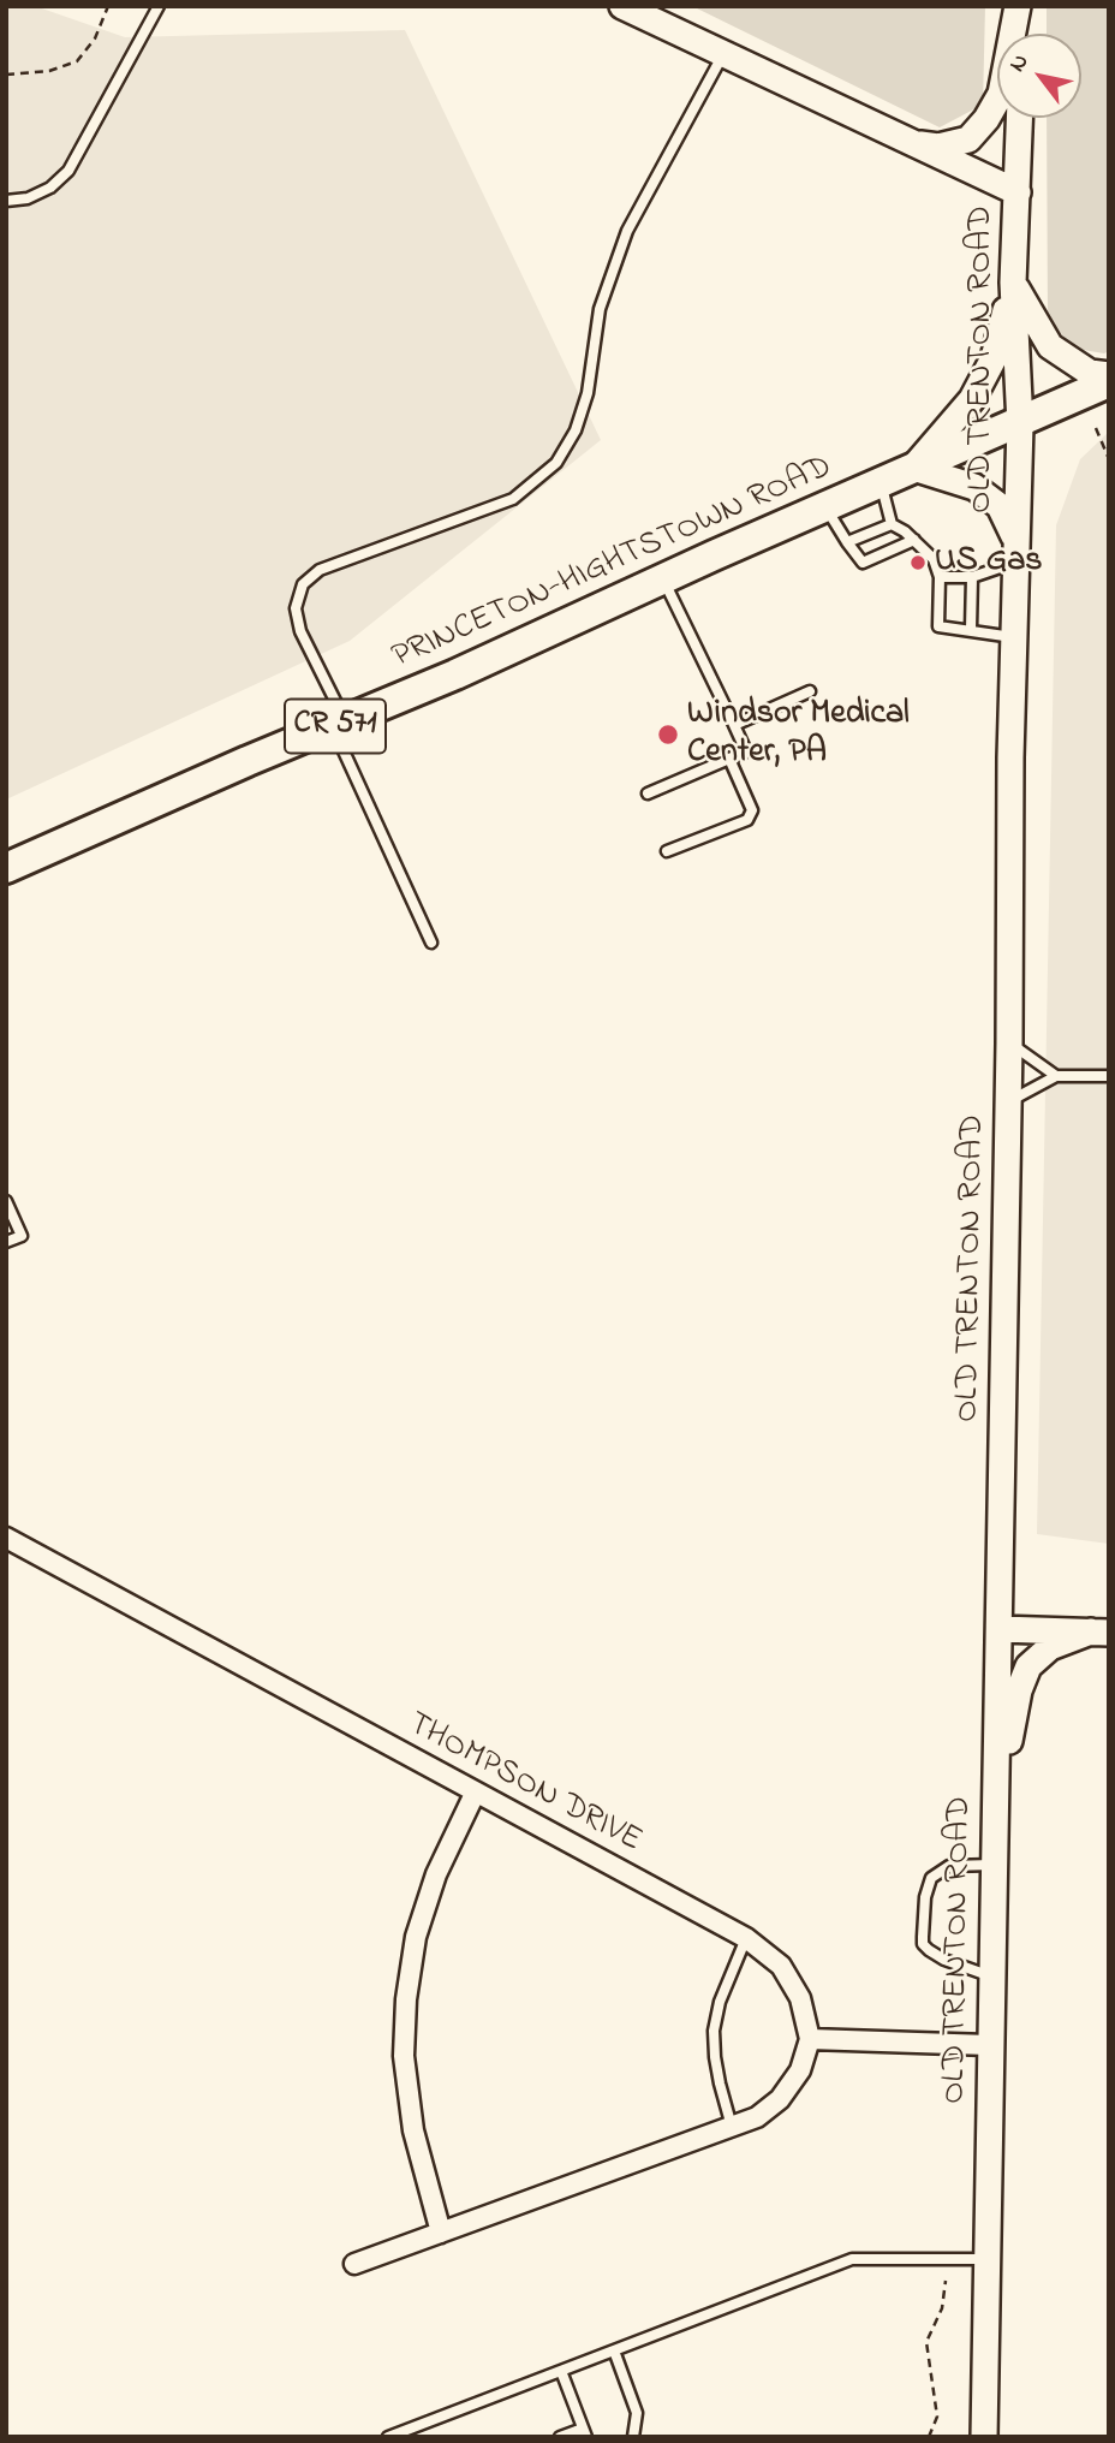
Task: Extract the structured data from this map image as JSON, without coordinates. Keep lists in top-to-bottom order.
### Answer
{
  "streets": {
    "main road": ["OLD TRENTON ROAD", "PRINCETON-HIGHTSTOWN ROAD", "CR 571"],
    "street": ["THOMPSON DRIVE"]
  },
  "crossings": [
    ["OLD TRENTON ROAD", "PRINCETON-HIGHTSTOWN ROAD"]
  ],
  "places": ["US Gas", "Windsor Medical Center, PA"],
  "north": "top left"
}
